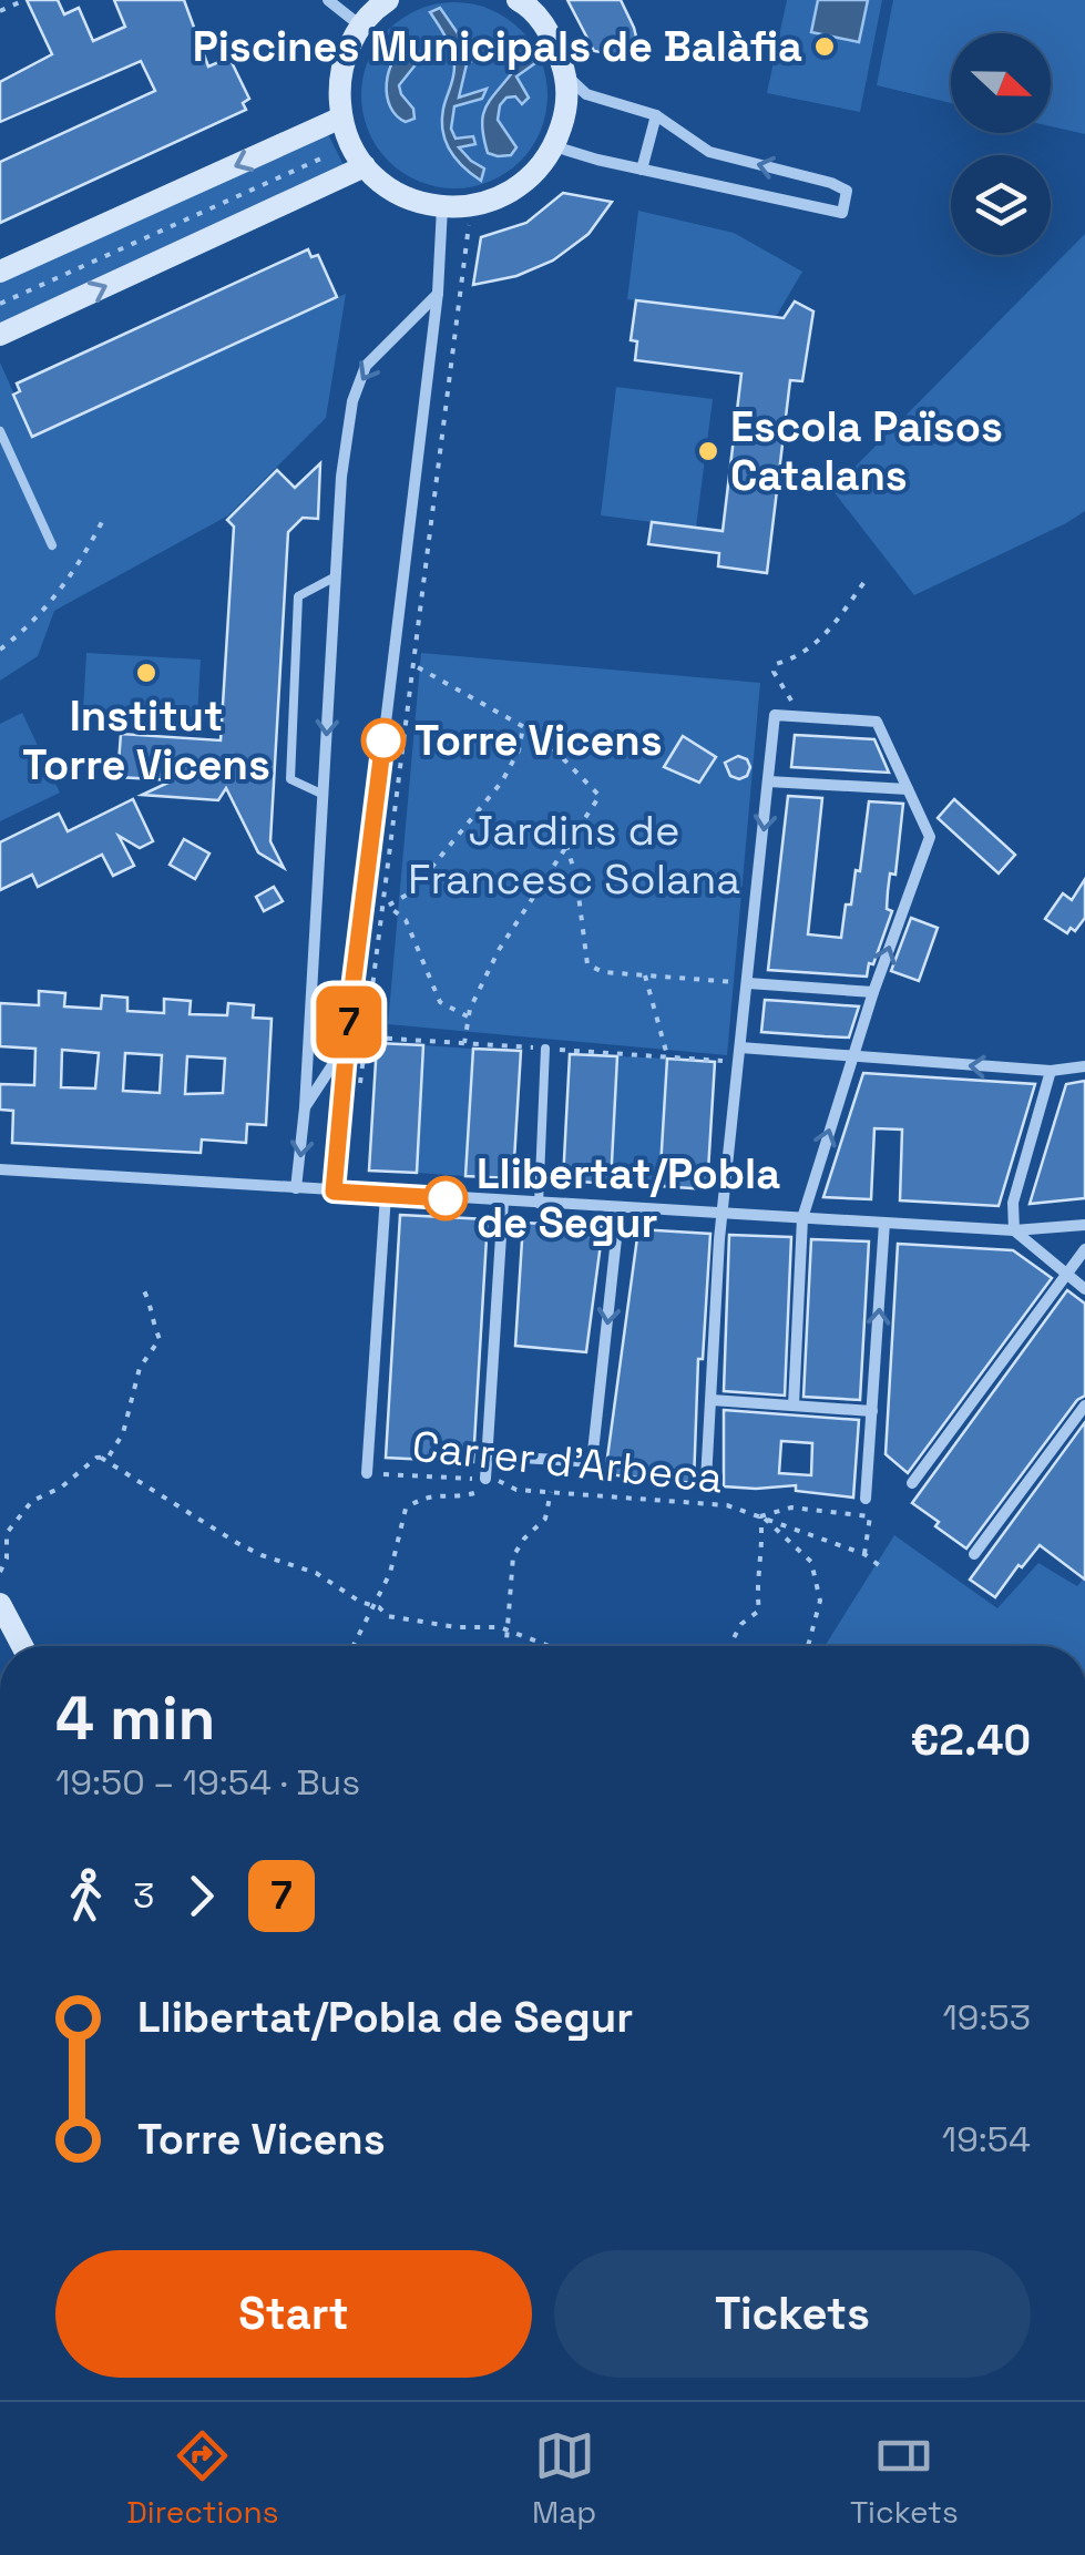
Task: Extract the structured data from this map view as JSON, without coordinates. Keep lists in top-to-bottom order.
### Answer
{
  "streets": {
    "path": ["Carrer d'Arbeca"]
  },
  "parks": ["Jardins de Francesc Solana"],
  "places": [
    "Piscines Municipals de Balàfia",
    "Escola Països Catalans",
    "Institut Torre Vicens",
    "Torre Vicens",
    "Llibertat/Pobla de Segur"
  ],
  "lines": ["bus line 7"],
  "north": "right",
  "page": {
    "on_map": "7",
    "heading": ["4 min", "19:50 – 19:54 · Bus", "€2.40"],
    "legs": ["3", "7"],
    "list": [
      {
        "name": "Llibertat/Pobla de Segur",
        "value": "19:53"
      },
      {
        "name": "Torre Vicens",
        "value": "19:54"
      }
    ],
    "buttons": ["Start", "Tickets"],
    "tabs": ["Directions", "Map", "Tickets"]
  }
}
